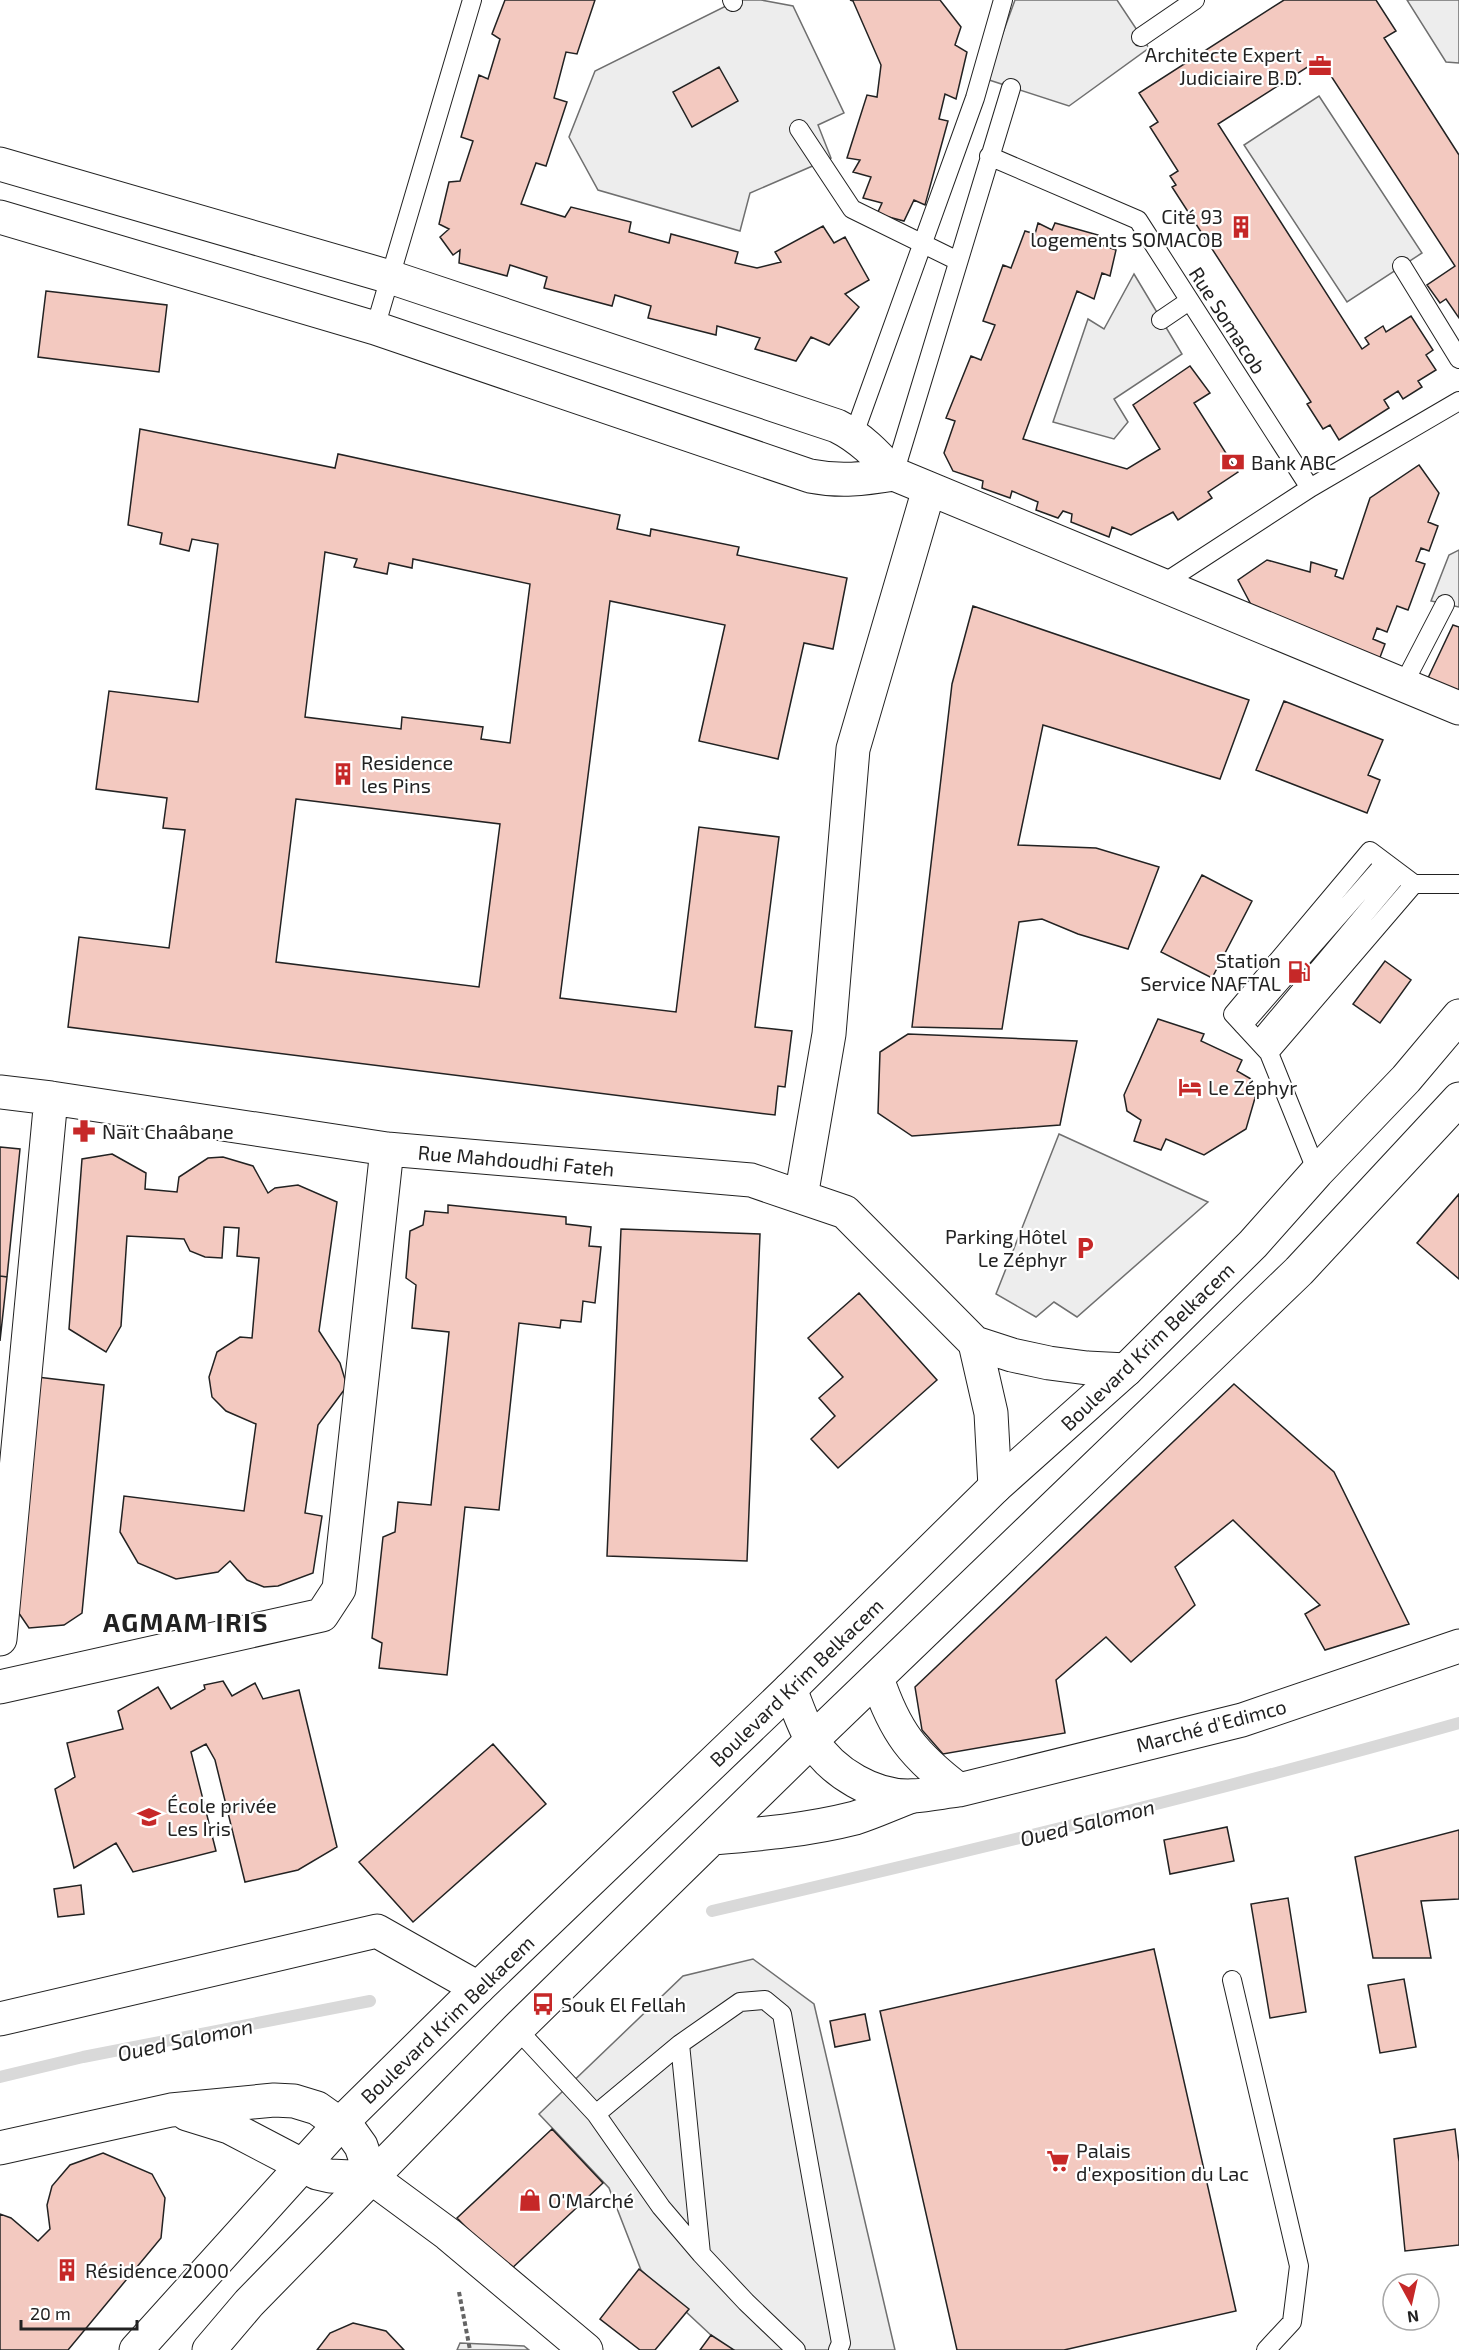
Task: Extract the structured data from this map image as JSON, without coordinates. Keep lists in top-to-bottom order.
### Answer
{
  "streets": {
    "street": ["Rue Mahdoudhi Fateh", "Boulevard Krim Belkacem", "Marché d'Edimco"],
    "lane": ["Rue Somacob"]
  },
  "crossings": [
    ["Rue Mahdoudhi Fateh", "Boulevard Krim Belkacem"],
    ["Boulevard Krim Belkacem", "Marché d'Edimco"]
  ],
  "districts": ["AGMAM IRIS"],
  "water": ["Oued Salomon"],
  "places": {
    "office": ["Architecte Expert Judiciaire B.D."],
    "building": ["Cité 93 logements SOMACOB", "Residence les Pins", "Résidence 2000"],
    "bank": ["Bank ABC"],
    "fuel station": ["Station Service NAFTAL"],
    "hotel": ["Le Zéphyr"],
    "pharmacy": ["Naït Chaâbane"],
    "parking": ["Parking Hôtel Le Zéphyr"],
    "school or university": ["École privée Les Iris"],
    "bus stop": ["Souk El Fellah"],
    "supermarket": ["Palais d'exposition du Lac"],
    "shop": ["O'Marché"]
  },
  "scale_bar": "20 m",
  "north": "bottom"
}
